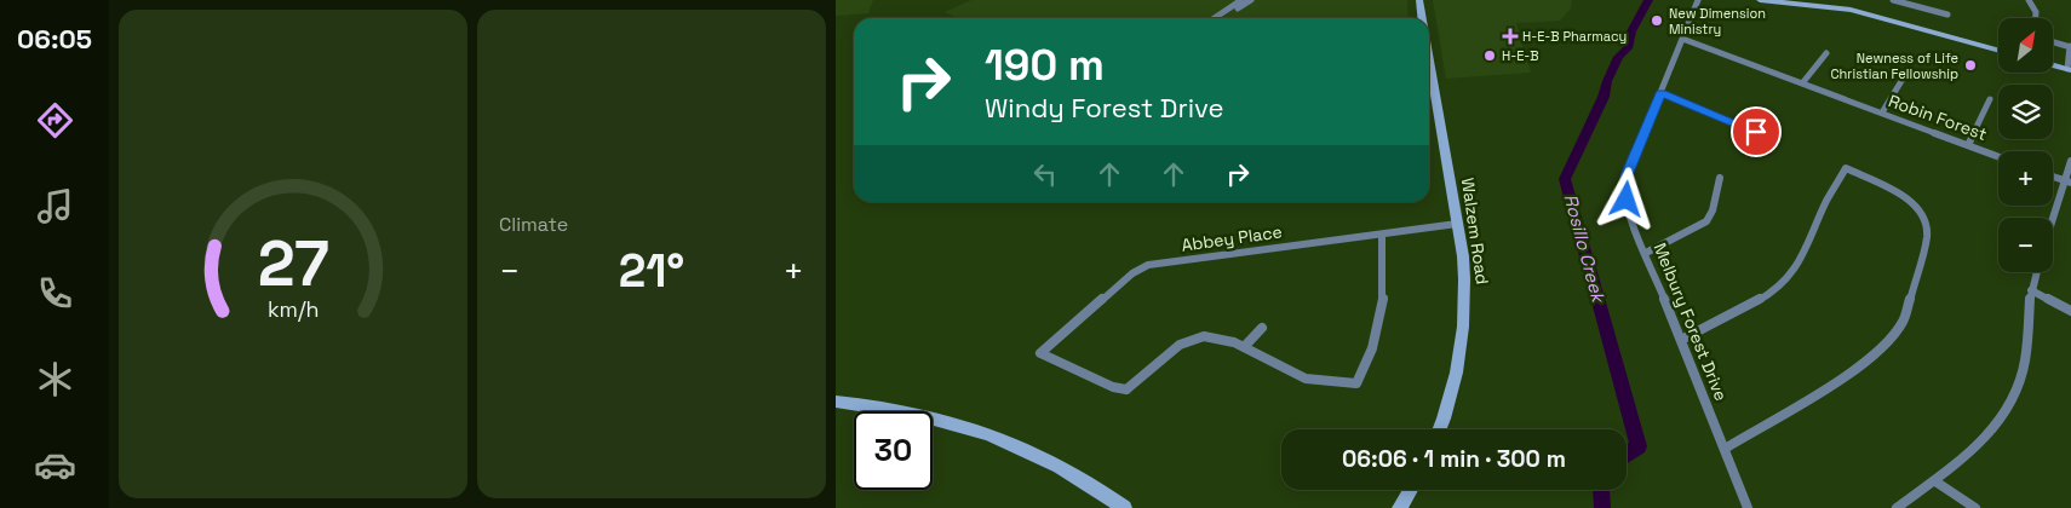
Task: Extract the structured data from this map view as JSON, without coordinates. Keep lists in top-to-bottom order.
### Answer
{
  "streets": {
    "main road": ["Walzem Road"],
    "street": ["Robin Forest", "Abbey Place", "Melbury Forest Drive"]
  },
  "crossings": [
    ["Robin Forest", "Melbury Forest Drive"],
    ["Walzem Road", "Abbey Place"]
  ],
  "water": ["Rosillo Creek"],
  "places": {
    "other": ["New Dimension Ministry", "H-E-B", "Newness of Life Christian Fellowship"],
    "health": ["H-E-B Pharmacy"]
  },
  "north": "top right",
  "page": {
    "tabs": "06:05",
    "tile": "Climate",
    "map_buttons": ["+", "−"],
    "turn": ["190 m", "Windy Forest Drive"],
    "heat": ["−", "21°", "+"],
    "limit": "30",
    "trip": "06:06 · 1 min · 300 m",
    "gauge": ["27", "km/h"]
  }
}
